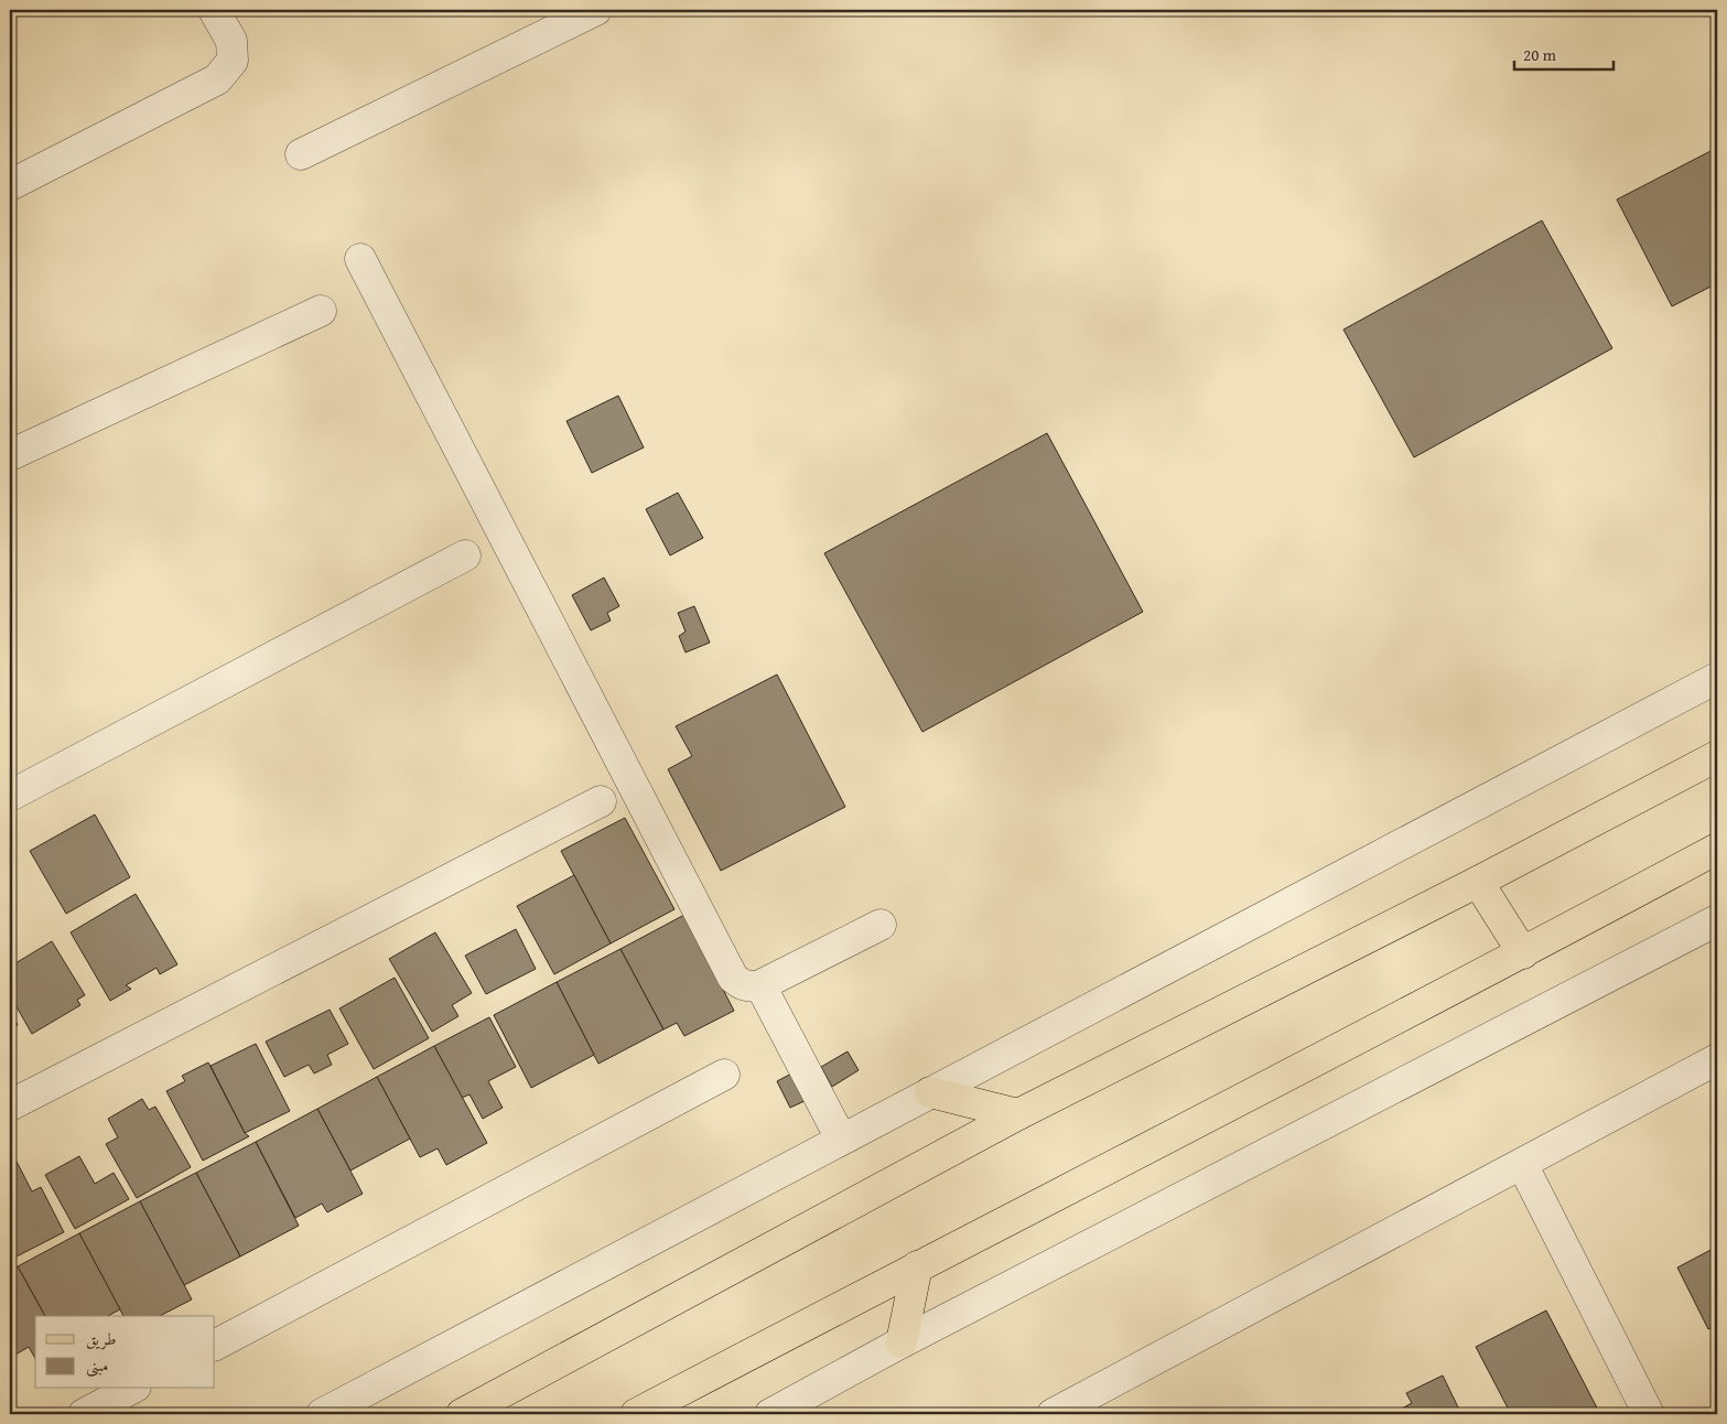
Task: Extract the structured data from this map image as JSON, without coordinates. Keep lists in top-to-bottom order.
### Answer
{
  "legend": ["طريق", "مبنى"],
  "scale_bar": "20 m"
}
